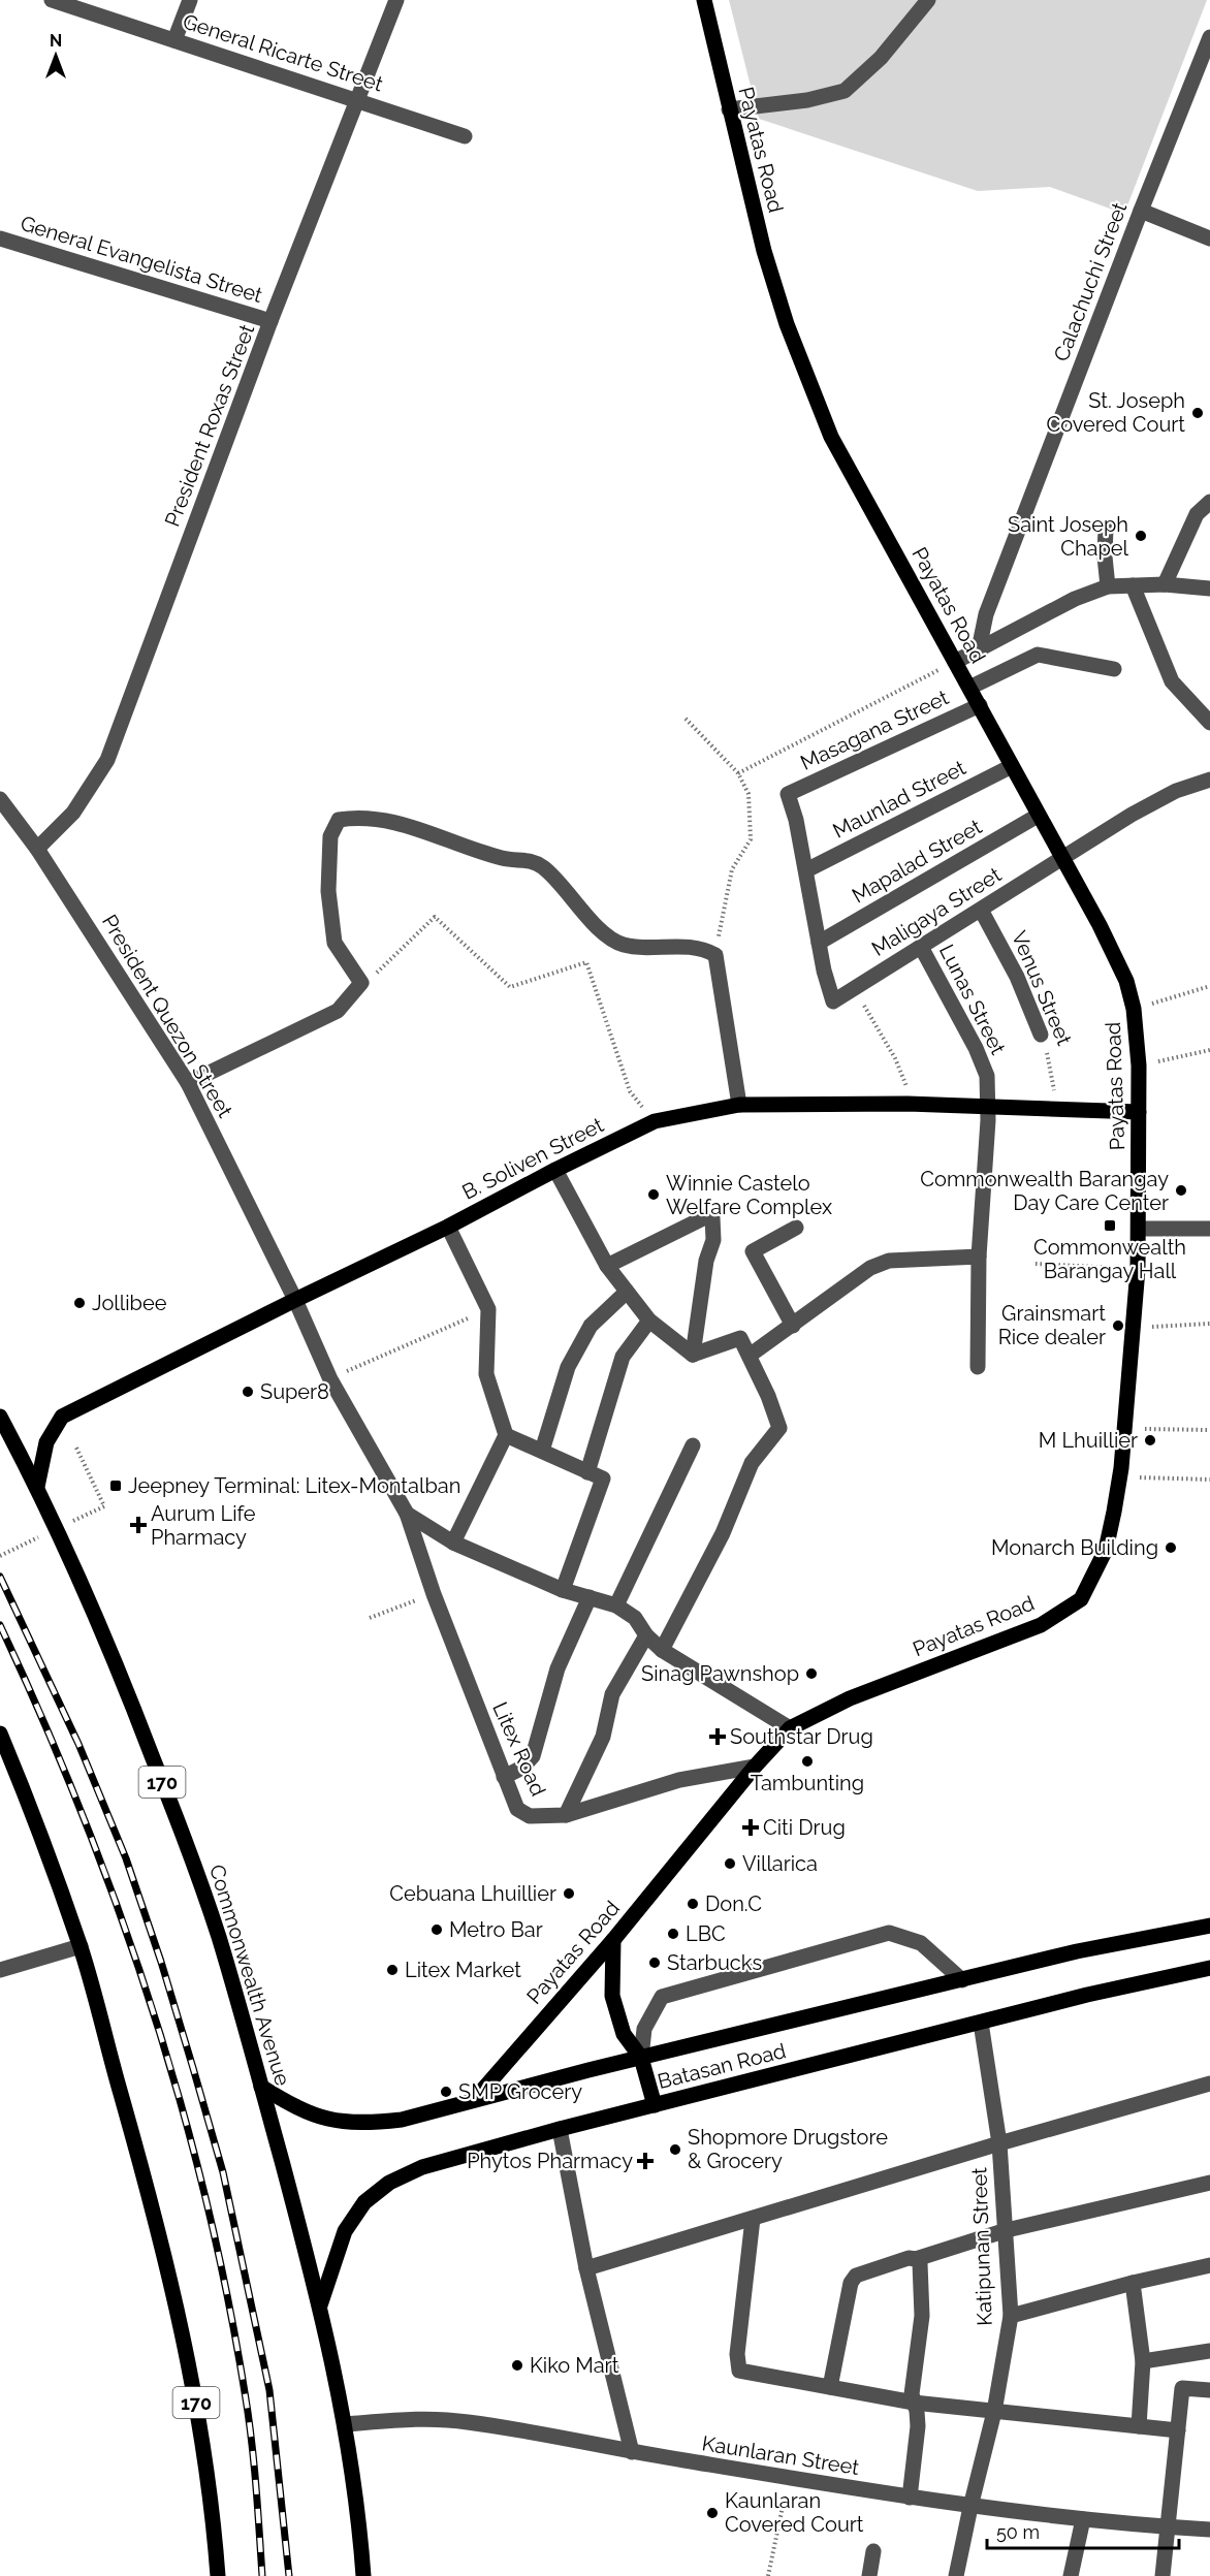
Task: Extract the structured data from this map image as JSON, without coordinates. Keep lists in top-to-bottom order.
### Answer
{
  "streets": {
    "main road": [
      "Payatas Road",
      "B. Soliven Street",
      "170",
      "Commonwealth Avenue",
      "Batasan Road"
    ],
    "street": [
      "General Ricarte Street",
      "General Evangelista Street",
      "Calachuchi Street",
      "President Roxas Street",
      "Masagana Street",
      "Maunlad Street",
      "Mapalad Street",
      "Maligaya Street",
      "Venus Street",
      "Lunas Street",
      "President Quezon Street",
      "Litex Road",
      "Katipunan Street",
      "Kaunlaran Street"
    ]
  },
  "crossings": [
    ["General Ricarte Street", "President Roxas Street"],
    ["Payatas Road", "Masagana Street"],
    ["Payatas Road", "Maunlad Street"],
    ["Payatas Road", "Mapalad Street"],
    ["Payatas Road", "Maligaya Street"],
    ["Payatas Road", "B. Soliven Street"],
    ["Payatas Road", "Litex Road"],
    ["Payatas Road", "Batasan Road"],
    ["General Evangelista Street", "President Roxas Street"],
    ["President Roxas Street", "President Quezon Street"],
    ["Masagana Street", "Maunlad Street"],
    ["Mapalad Street", "Maligaya Street"],
    ["Maligaya Street", "Venus Street"],
    ["Maligaya Street", "Lunas Street"],
    ["Lunas Street", "B. Soliven Street"],
    ["President Quezon Street", "B. Soliven Street"],
    ["President Quezon Street", "Litex Road"],
    ["B. Soliven Street", "Commonwealth Avenue"],
    ["Commonwealth Avenue", "Batasan Road"],
    ["Commonwealth Avenue", "Kaunlaran Street"],
    ["Batasan Road", "Katipunan Street"],
    ["Katipunan Street", "Kaunlaran Street"]
  ],
  "places": {
    "other": [
      "St. Joseph Covered Court",
      "Saint Joseph Chapel",
      "Commonwealth Barangay Day Care Center",
      "Winnie Castelo Welfare Complex",
      "Jollibee",
      "Grainsmart Rice dealer",
      "Super8",
      "M Lhuillier",
      "Monarch Building",
      "Sinag Pawnshop",
      "Tambunting",
      "Villarica",
      "Cebuana Lhuillier",
      "Don.C",
      "Metro Bar",
      "LBC",
      "Starbucks",
      "Litex Market",
      "SMP Grocery",
      "Shopmore Drugstore & Grocery",
      "Kiko Mart",
      "Kaunlaran Covered Court"
    ],
    "transit": ["Commonwealth Barangay Hall", "Jeepney Terminal: Litex-Montalban"],
    "health": [
      "Aurum Life Pharmacy",
      "Southstar Drug",
      "Citi Drug",
      "Phytos Pharmacy"
    ]
  },
  "scale_bar": "50 m",
  "north": "top"
}
